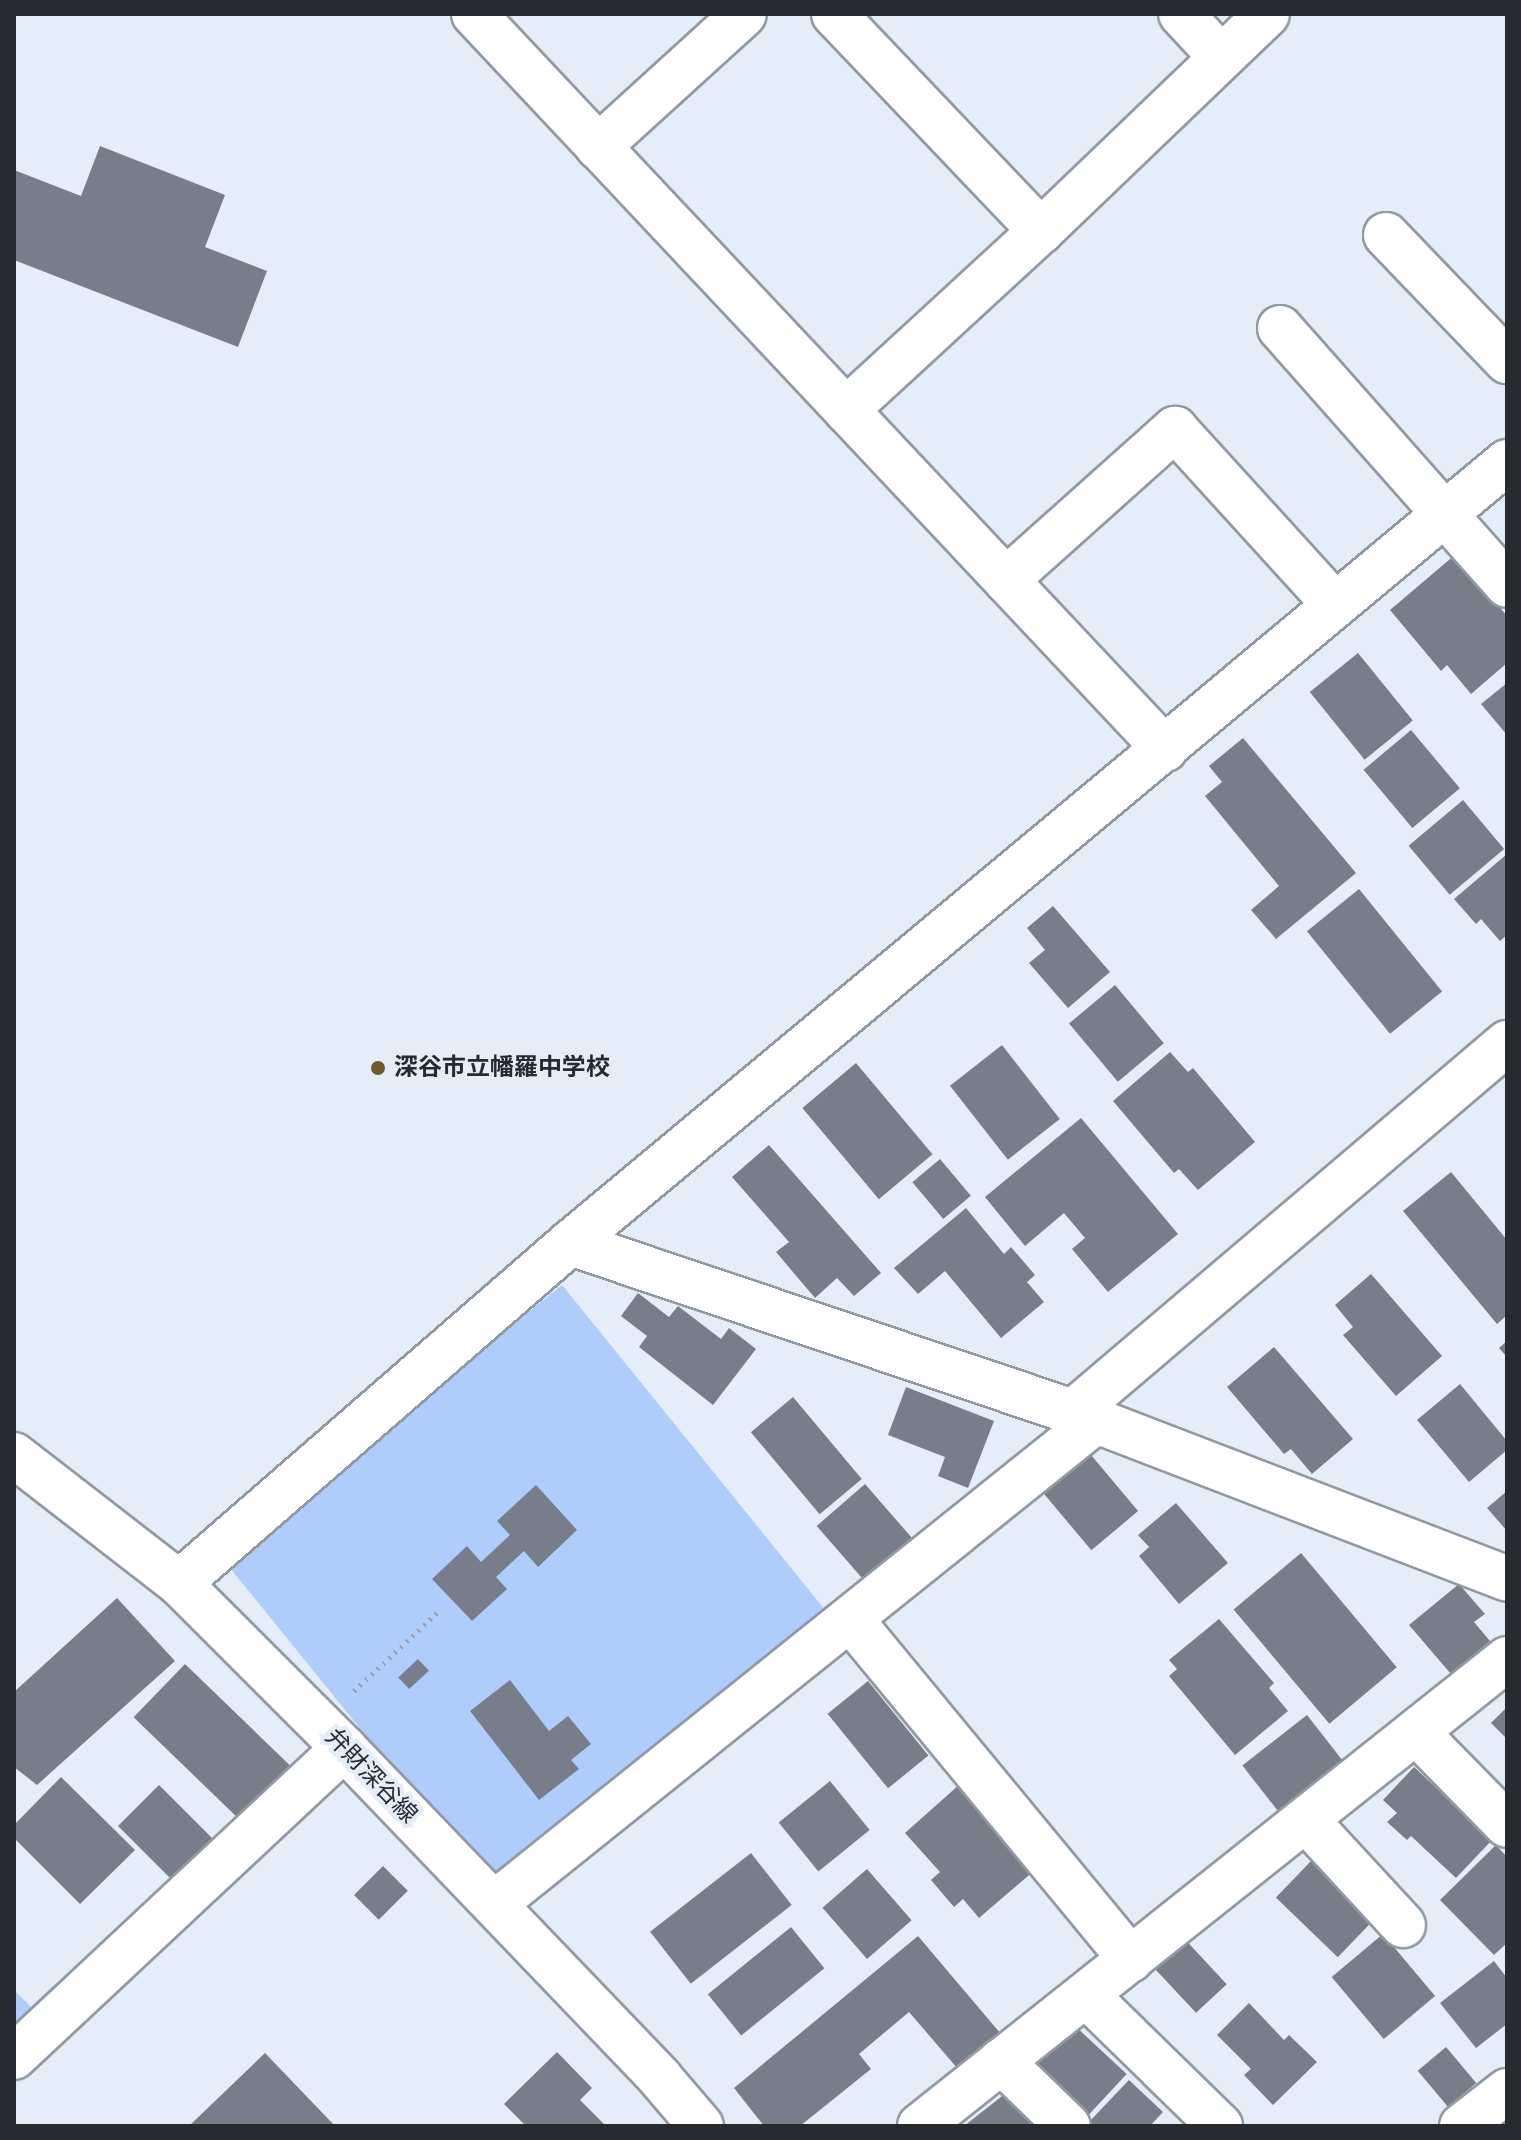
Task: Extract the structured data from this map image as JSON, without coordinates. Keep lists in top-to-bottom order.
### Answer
{
  "streets": {
    "street": ["弁財深谷線"]
  },
  "places": ["深谷市立幡羅中学校"]
}
